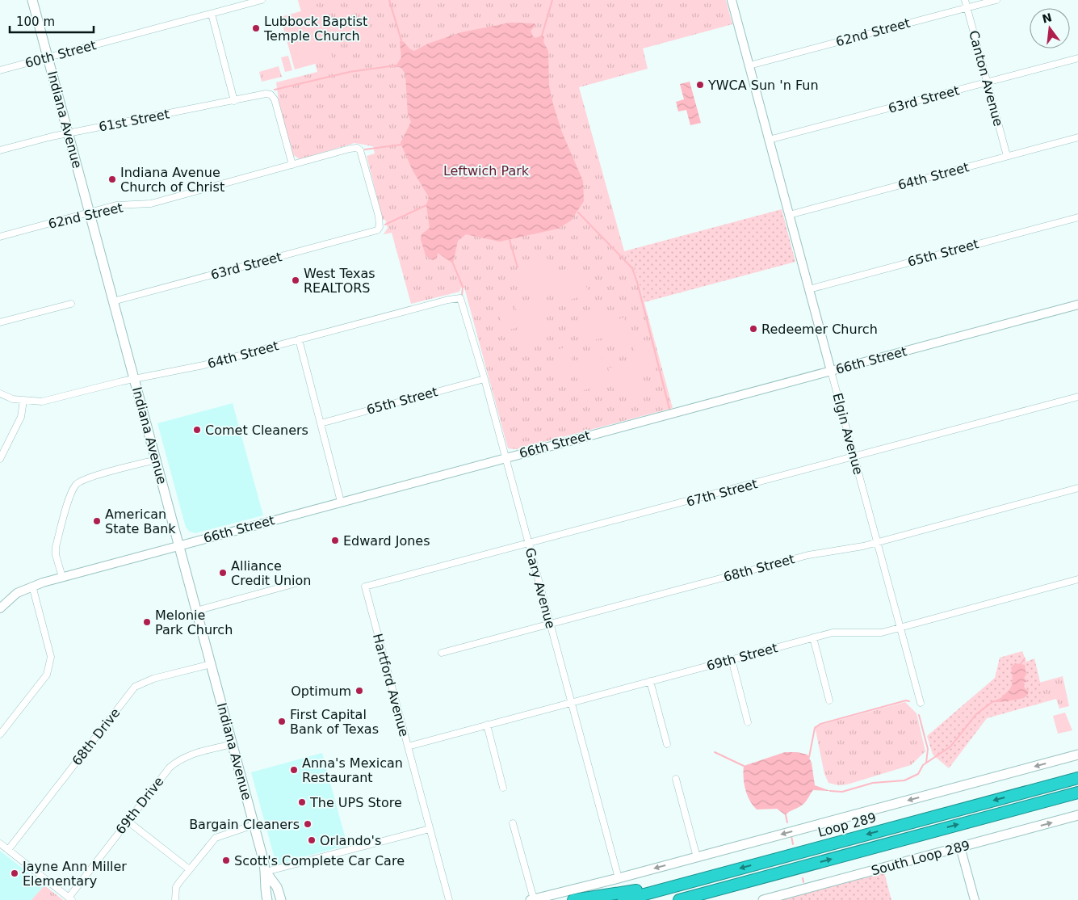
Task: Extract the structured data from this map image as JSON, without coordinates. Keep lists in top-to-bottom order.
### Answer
{
  "streets": {
    "highway": ["Loop 289"],
    "main road": ["Indiana Avenue", "South Loop 289"],
    "street": [
      "62nd Street",
      "60th Street",
      "Canton Avenue",
      "63rd Street",
      "61st Street",
      "64th Street",
      "65th Street",
      "66th Street",
      "Elgin Avenue",
      "67th Street",
      "68th Street",
      "Gary Avenue",
      "69th Street",
      "Hartford Avenue",
      "68th Drive",
      "69th Drive"
    ]
  },
  "crossings": [
    ["62nd Street", "Canton Avenue"],
    ["62nd Street", "63rd Street"],
    ["62nd Street", "Indiana Avenue"],
    ["62nd Street", "61st Street"],
    ["62nd Street", "Elgin Avenue"],
    ["60th Street", "Indiana Avenue"],
    ["Canton Avenue", "63rd Street"],
    ["Canton Avenue", "64th Street"],
    ["63rd Street", "Indiana Avenue"],
    ["63rd Street", "Elgin Avenue"],
    ["Indiana Avenue", "61st Street"],
    ["Indiana Avenue", "64th Street"],
    ["Indiana Avenue", "66th Street"],
    ["Indiana Avenue", "68th Drive"],
    ["Indiana Avenue", "69th Drive"],
    ["64th Street", "Elgin Avenue"],
    ["64th Street", "Gary Avenue"],
    ["65th Street", "Elgin Avenue"],
    ["65th Street", "Gary Avenue"],
    ["66th Street", "Elgin Avenue"],
    ["66th Street", "Gary Avenue"],
    ["Elgin Avenue", "67th Street"],
    ["Elgin Avenue", "68th Street"],
    ["Elgin Avenue", "69th Street"],
    ["67th Street", "Gary Avenue"],
    ["67th Street", "Hartford Avenue"],
    ["68th Street", "Gary Avenue"],
    ["Gary Avenue", "69th Street"],
    ["69th Street", "Hartford Avenue"]
  ],
  "parks": ["Leftwich Park"],
  "places": [
    "Lubbock Baptist Temple Church",
    "YWCA Sun 'n Fun",
    "Indiana Avenue Church of Christ",
    "West Texas REALTORS",
    "Redeemer Church",
    "Comet Cleaners",
    "American State Bank",
    "Edward Jones",
    "Alliance Credit Union",
    "Melonie Park Church",
    "Optimum",
    "First Capital Bank of Texas",
    "Anna's Mexican Restaurant",
    "The UPS Store",
    "Bargain Cleaners",
    "Orlando's",
    "Scott's Complete Car Care",
    "Jayne Ann Miller Elementary"
  ],
  "scale_bar": "100 m",
  "north": "top"
}
